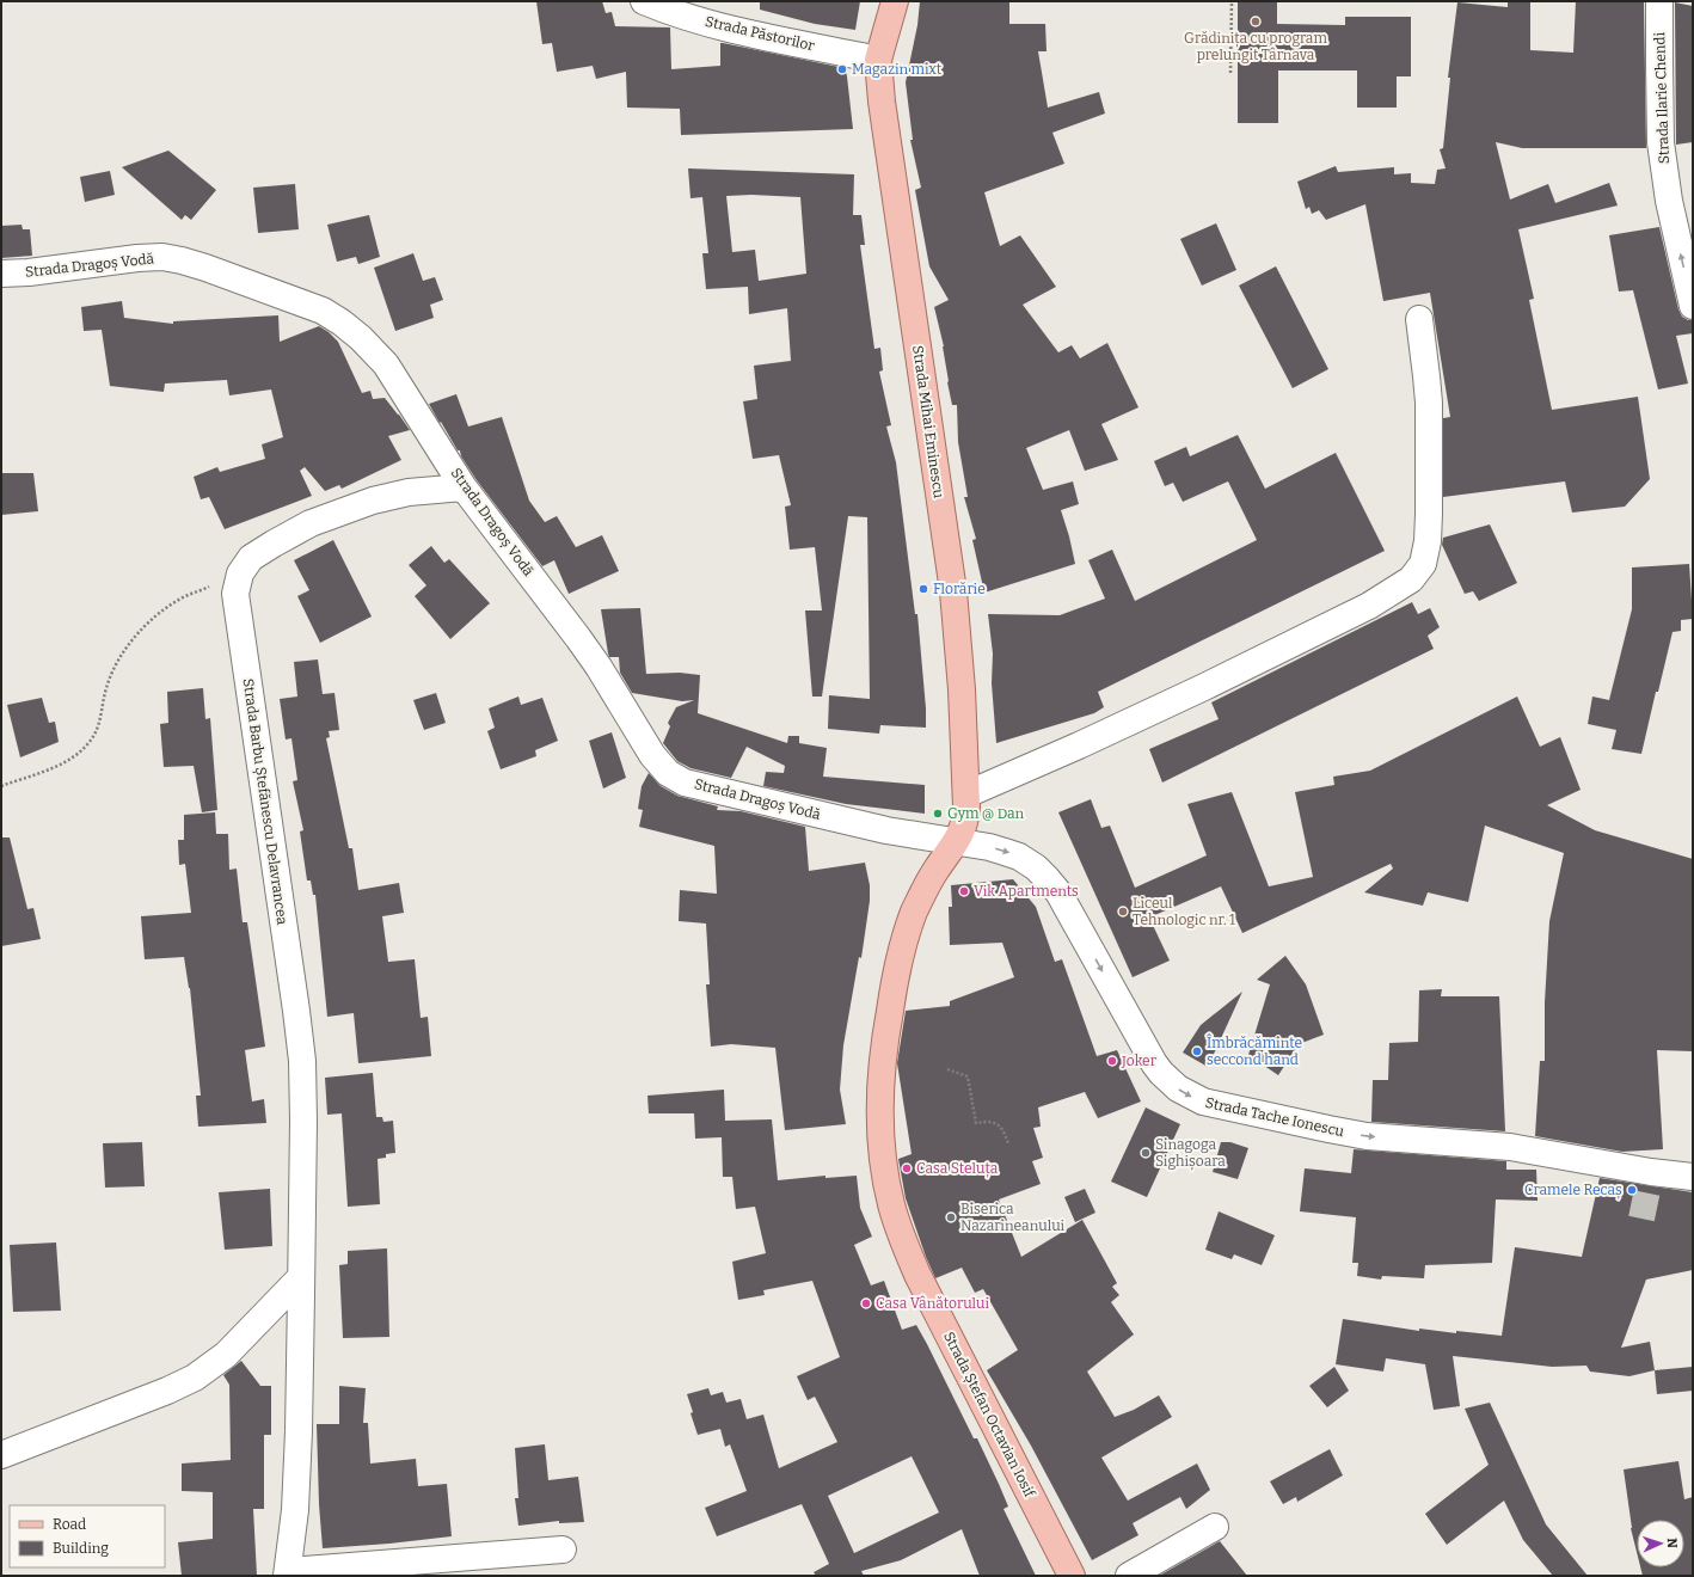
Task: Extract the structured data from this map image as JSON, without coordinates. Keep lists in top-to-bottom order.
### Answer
{
  "streets": {
    "main road": ["Strada Mihai Eminescu", "Strada Ștefan Octavian Iosif"],
    "street": [
      "Strada Păstorilor",
      "Strada Ilarie Chendi",
      "Strada Dragoș Vodă",
      "Strada Barbu Ștefănescu Delavrancea",
      "Strada Tache Ionescu"
    ]
  },
  "crossings": [
    ["Strada Păstorilor", "Strada Mihai Eminescu"],
    ["Strada Dragoș Vodă", "Strada Mihai Eminescu"],
    ["Strada Dragoș Vodă", "Strada Barbu Ștefănescu Delavrancea"],
    ["Strada Dragoș Vodă", "Strada Tache Ionescu"],
    ["Strada Dragoș Vodă", "Strada Ștefan Octavian Iosif"],
    ["Strada Mihai Eminescu", "Strada Tache Ionescu"],
    ["Strada Mihai Eminescu", "Strada Ștefan Octavian Iosif"],
    ["Strada Tache Ionescu", "Strada Ștefan Octavian Iosif"]
  ],
  "one_way": ["Strada Ilarie Chendi", "Strada Tache Ionescu"],
  "places": [
    "Grădinița cu program prelungit Târnava",
    "Magazin mixt",
    "Florărie",
    "Gym @ Dan",
    "Vik Apartments",
    "Liceul Tehnologic nr. 1",
    "Îmbrăcăminte seccond hand",
    "Joker",
    "Sinagoga Sighișoara",
    "Casa Steluța",
    "Cramele Recaș",
    "Biserica Nazarineanului",
    "Casa Vânătorului"
  ],
  "legend": ["Road", "Building"],
  "north": "right"
}
